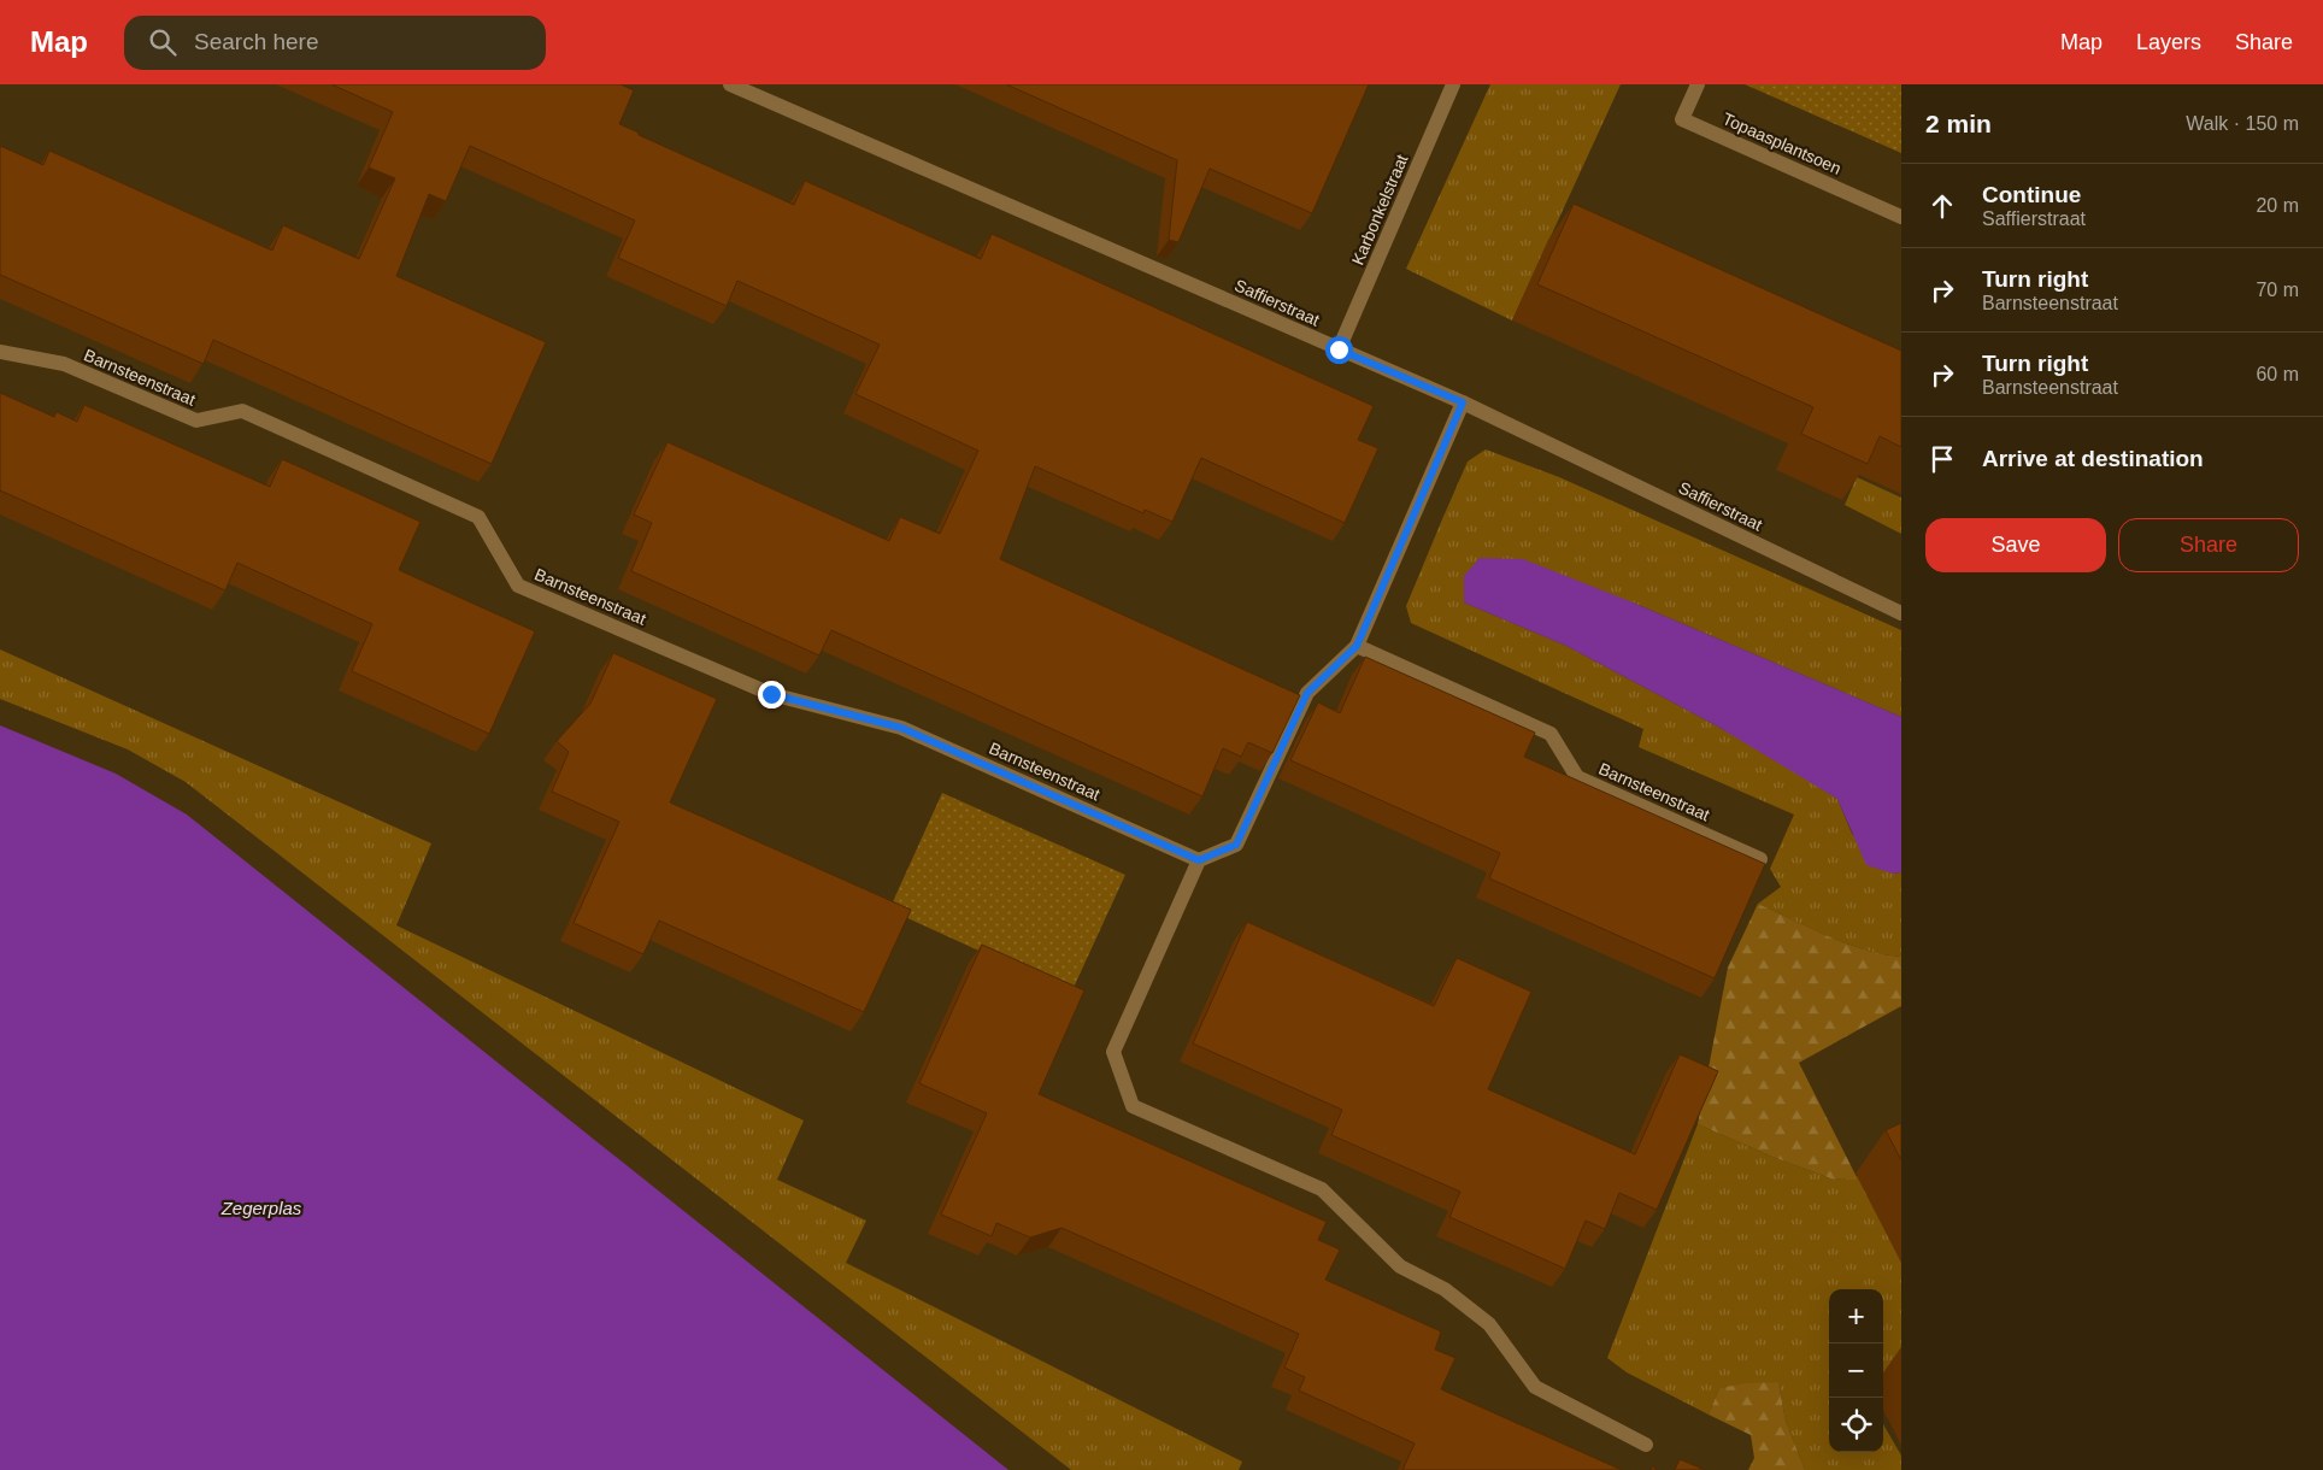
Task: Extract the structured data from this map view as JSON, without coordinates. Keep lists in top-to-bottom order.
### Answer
{
  "streets": {
    "street": [
      "Topaasplantsoen",
      "Karbonkelstraat",
      "Saffierstraat",
      "Barnsteenstraat"
    ]
  },
  "crossings": [
    ["Karbonkelstraat", "Saffierstraat"]
  ],
  "water": ["Zegerplas"],
  "page": {
    "header": "Map",
    "search": "Search here",
    "nav": ["Map", "Layers", "Share"],
    "heading": ["2 min", "Walk · 150 m"],
    "list": [
      ["Continue", "Saffierstraat", "20 m"],
      ["Turn right", "Barnsteenstraat", "70 m"],
      ["Turn right", "Barnsteenstraat", "60 m"],
      "Arrive at destination"
    ],
    "buttons": ["Save", "Share"],
    "map_buttons": ["+", "−"]
  }
}
